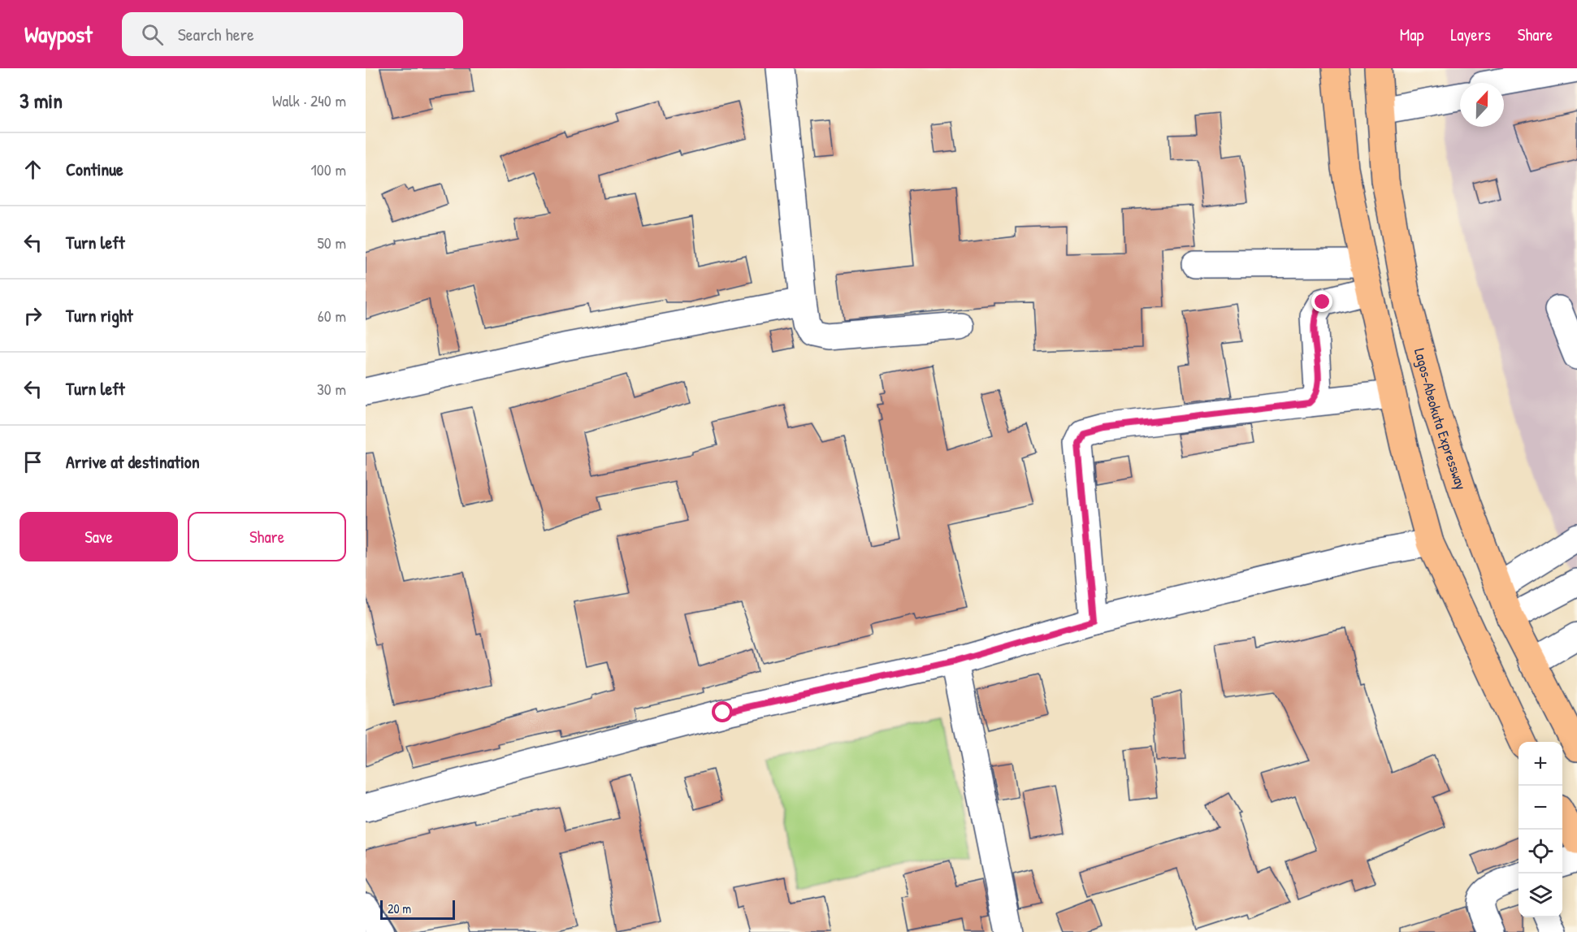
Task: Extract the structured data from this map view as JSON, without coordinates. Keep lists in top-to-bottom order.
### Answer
{
  "streets": {
    "highway": ["Lagos-Abeokuta Expressway"]
  },
  "scale_bar": "20 m",
  "north": "top",
  "page": {
    "header": "Waypost",
    "search": "Search here",
    "nav": ["Map", "Layers", "Share"],
    "heading": ["3 min", "Walk · 240 m"],
    "list": [
      ["Continue", "100 m"],
      ["Turn left", "50 m"],
      ["Turn right", "60 m"],
      ["Turn left", "30 m"],
      "Arrive at destination"
    ],
    "buttons": ["Save", "Share"],
    "map_buttons": ["+", "−"],
    "scale": "20 m"
  }
}
